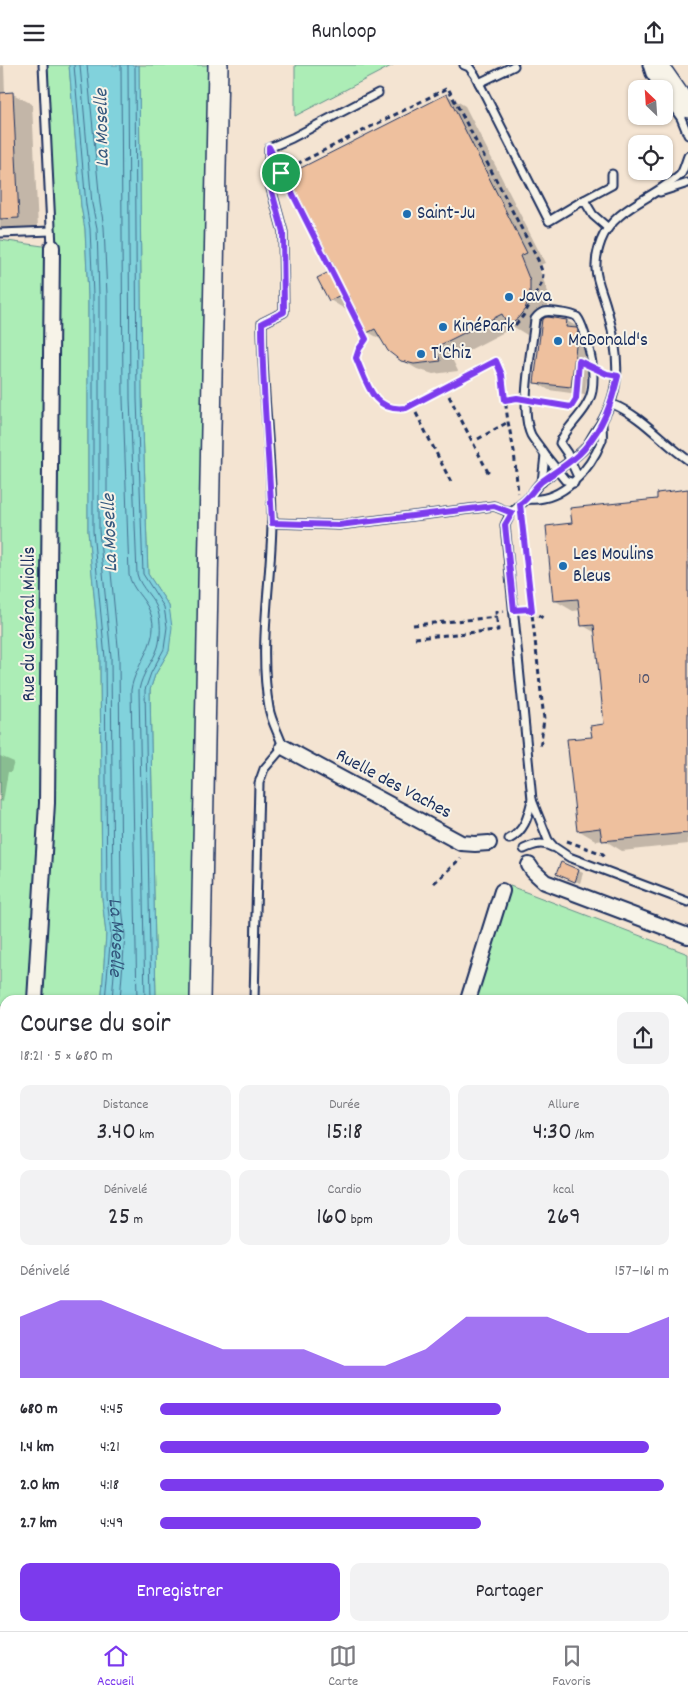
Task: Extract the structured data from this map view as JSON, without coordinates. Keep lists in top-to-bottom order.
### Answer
{
  "streets": {
    "street": ["Rue du Général Miollis", "Ruelle des Vaches"]
  },
  "water": ["La Moselle"],
  "places": [
    "Saint-Ju",
    "Java",
    "KinéPark",
    "McDonald's",
    "T'Chiz",
    "Les Moulins Bleus"
  ],
  "house_numbers": ["10"],
  "north": "top left",
  "page": {
    "header": "Runloop",
    "heading": ["Course du soir", "18:21 · 5 × 680 m"],
    "stats": [
      ["Distance", "3.40 km"],
      ["Durée", "15:18"],
      ["Allure", "4:30 /km"],
      ["Dénivelé", "25 m"],
      ["Cardio", "160 bpm"],
      ["kcal", "269"]
    ],
    "chart": ["Dénivelé", "157–161 m"],
    "list": [
      {
        "name": "680 m",
        "note": "4:45"
      },
      {
        "name": "1.4 km",
        "note": "4:21"
      },
      {
        "name": "2.0 km",
        "note": "4:18"
      },
      {
        "name": "2.7 km",
        "note": "4:49"
      }
    ],
    "buttons": ["Enregistrer", "Partager"],
    "tabs": ["Accueil", "Carte", "Favoris"]
  }
}
